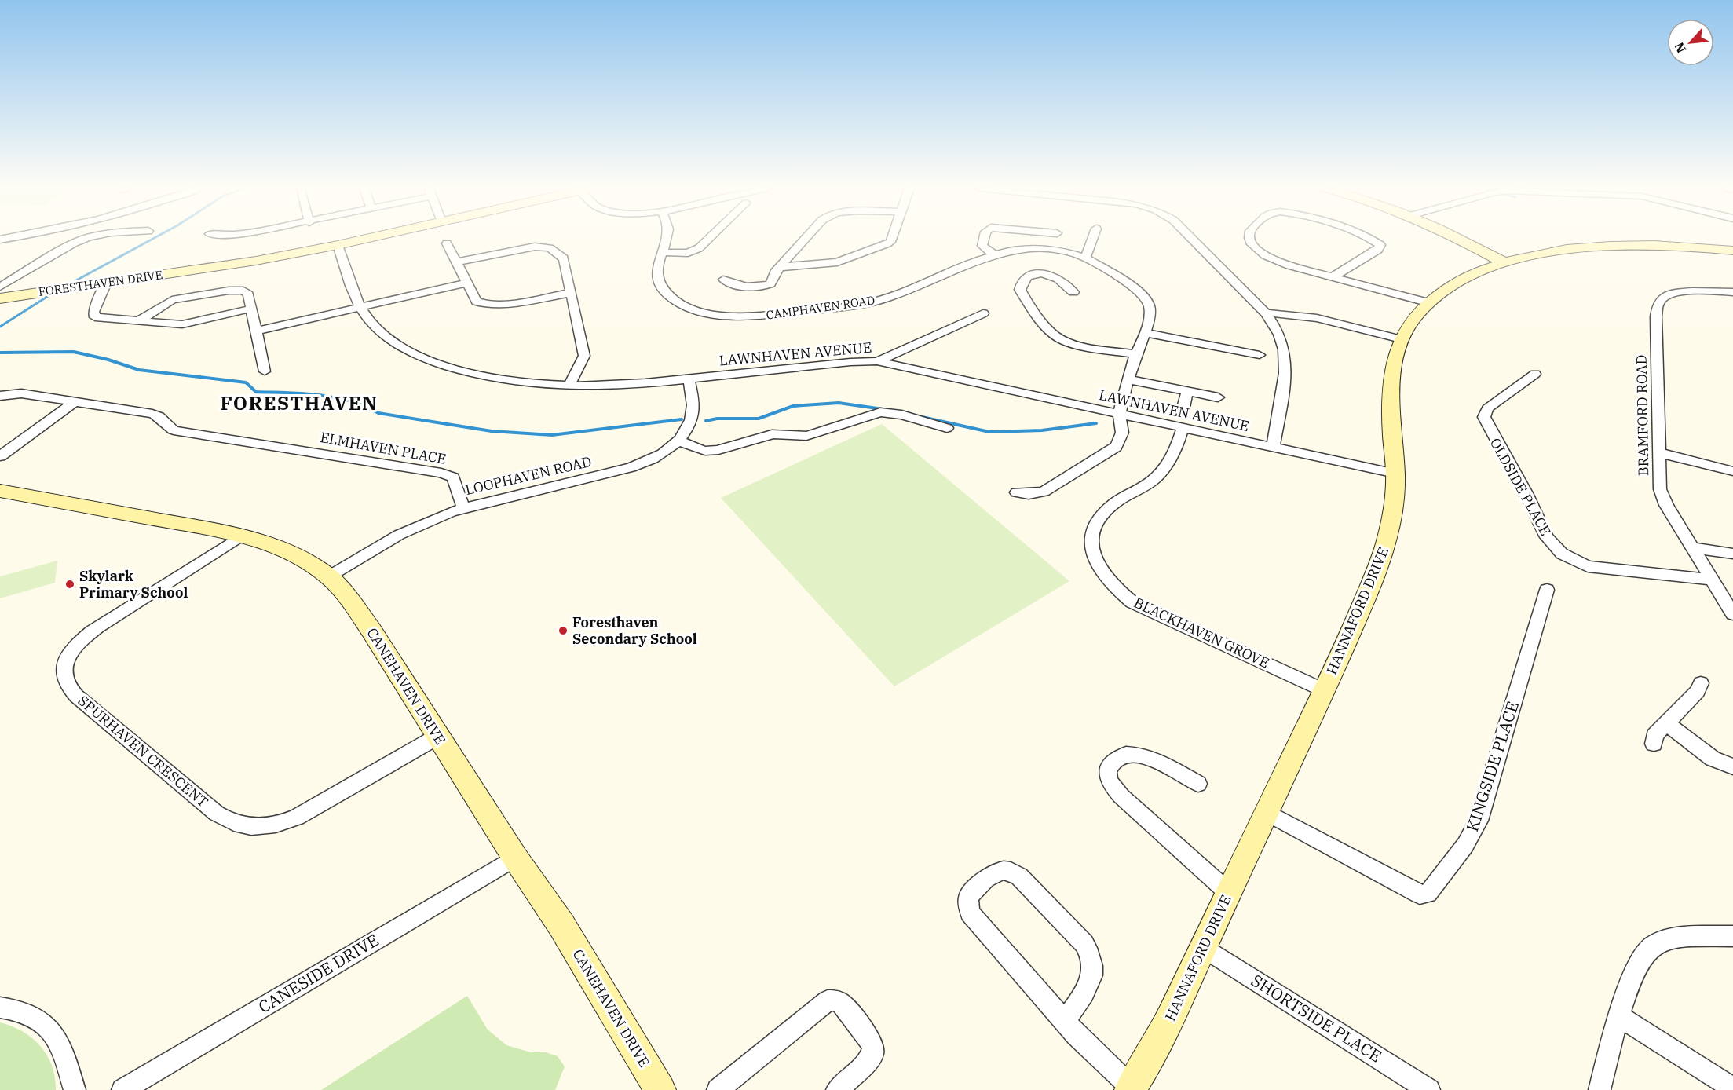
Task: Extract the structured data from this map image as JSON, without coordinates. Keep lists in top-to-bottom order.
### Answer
{
  "streets": {
    "street": [
      "FORESTHAVEN DRIVE",
      "CAMPHAVEN ROAD",
      "LAWNHAVEN AVENUE",
      "BRAMFORD ROAD",
      "ELMHAVEN PLACE",
      "LOOPHAVEN ROAD",
      "OLDSIDE PLACE",
      "HANNAFORD DRIVE",
      "BLACKHAVEN GROVE",
      "CANEHAVEN DRIVE",
      "SPURHAVEN CRESCENT",
      "KINGSIDE PLACE",
      "CANESIDE DRIVE",
      "SHORTSIDE PLACE"
    ]
  },
  "crossings": [
    ["FORESTHAVEN DRIVE", "LAWNHAVEN AVENUE"],
    ["CAMPHAVEN ROAD", "LAWNHAVEN AVENUE"],
    ["LAWNHAVEN AVENUE", "LOOPHAVEN ROAD"],
    ["LAWNHAVEN AVENUE", "HANNAFORD DRIVE"],
    ["LAWNHAVEN AVENUE", "BLACKHAVEN GROVE"],
    ["BRAMFORD ROAD", "OLDSIDE PLACE"],
    ["ELMHAVEN PLACE", "LOOPHAVEN ROAD"],
    ["LOOPHAVEN ROAD", "CANEHAVEN DRIVE"],
    ["HANNAFORD DRIVE", "BLACKHAVEN GROVE"],
    ["HANNAFORD DRIVE", "KINGSIDE PLACE"],
    ["HANNAFORD DRIVE", "SHORTSIDE PLACE"],
    ["CANEHAVEN DRIVE", "SPURHAVEN CRESCENT"],
    ["CANEHAVEN DRIVE", "CANESIDE DRIVE"]
  ],
  "districts": ["FORESTHAVEN"],
  "places": ["Skylark Primary School", "Foresthaven Secondary School"],
  "north": "bottom left"
}
